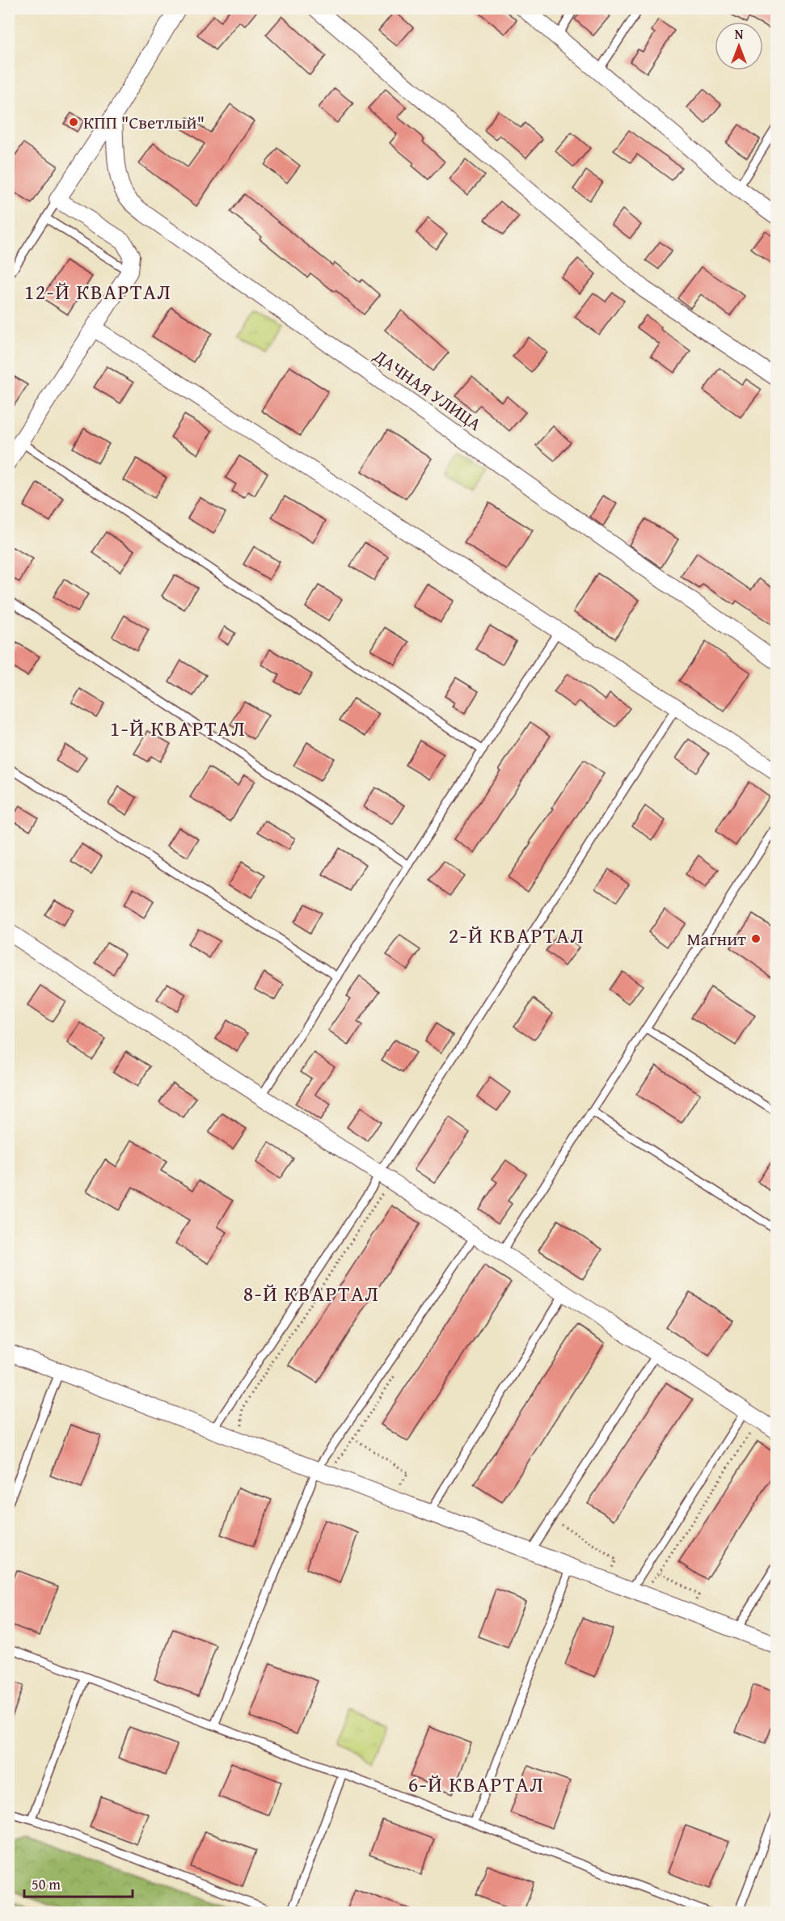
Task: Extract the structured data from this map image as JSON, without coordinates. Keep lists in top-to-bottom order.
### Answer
{
  "streets": {
    "street": ["ДАЧНАЯ УЛИЦА"]
  },
  "districts": [
    "12-Й КВАРТАЛ",
    "1-Й КВАРТАЛ",
    "2-Й КВАРТАЛ",
    "8-Й КВАРТАЛ",
    "6-Й КВАРТАЛ"
  ],
  "places": ["КПП \"Светлый\"", "Магнит"],
  "scale_bar": "50 m",
  "north": "top"
}
